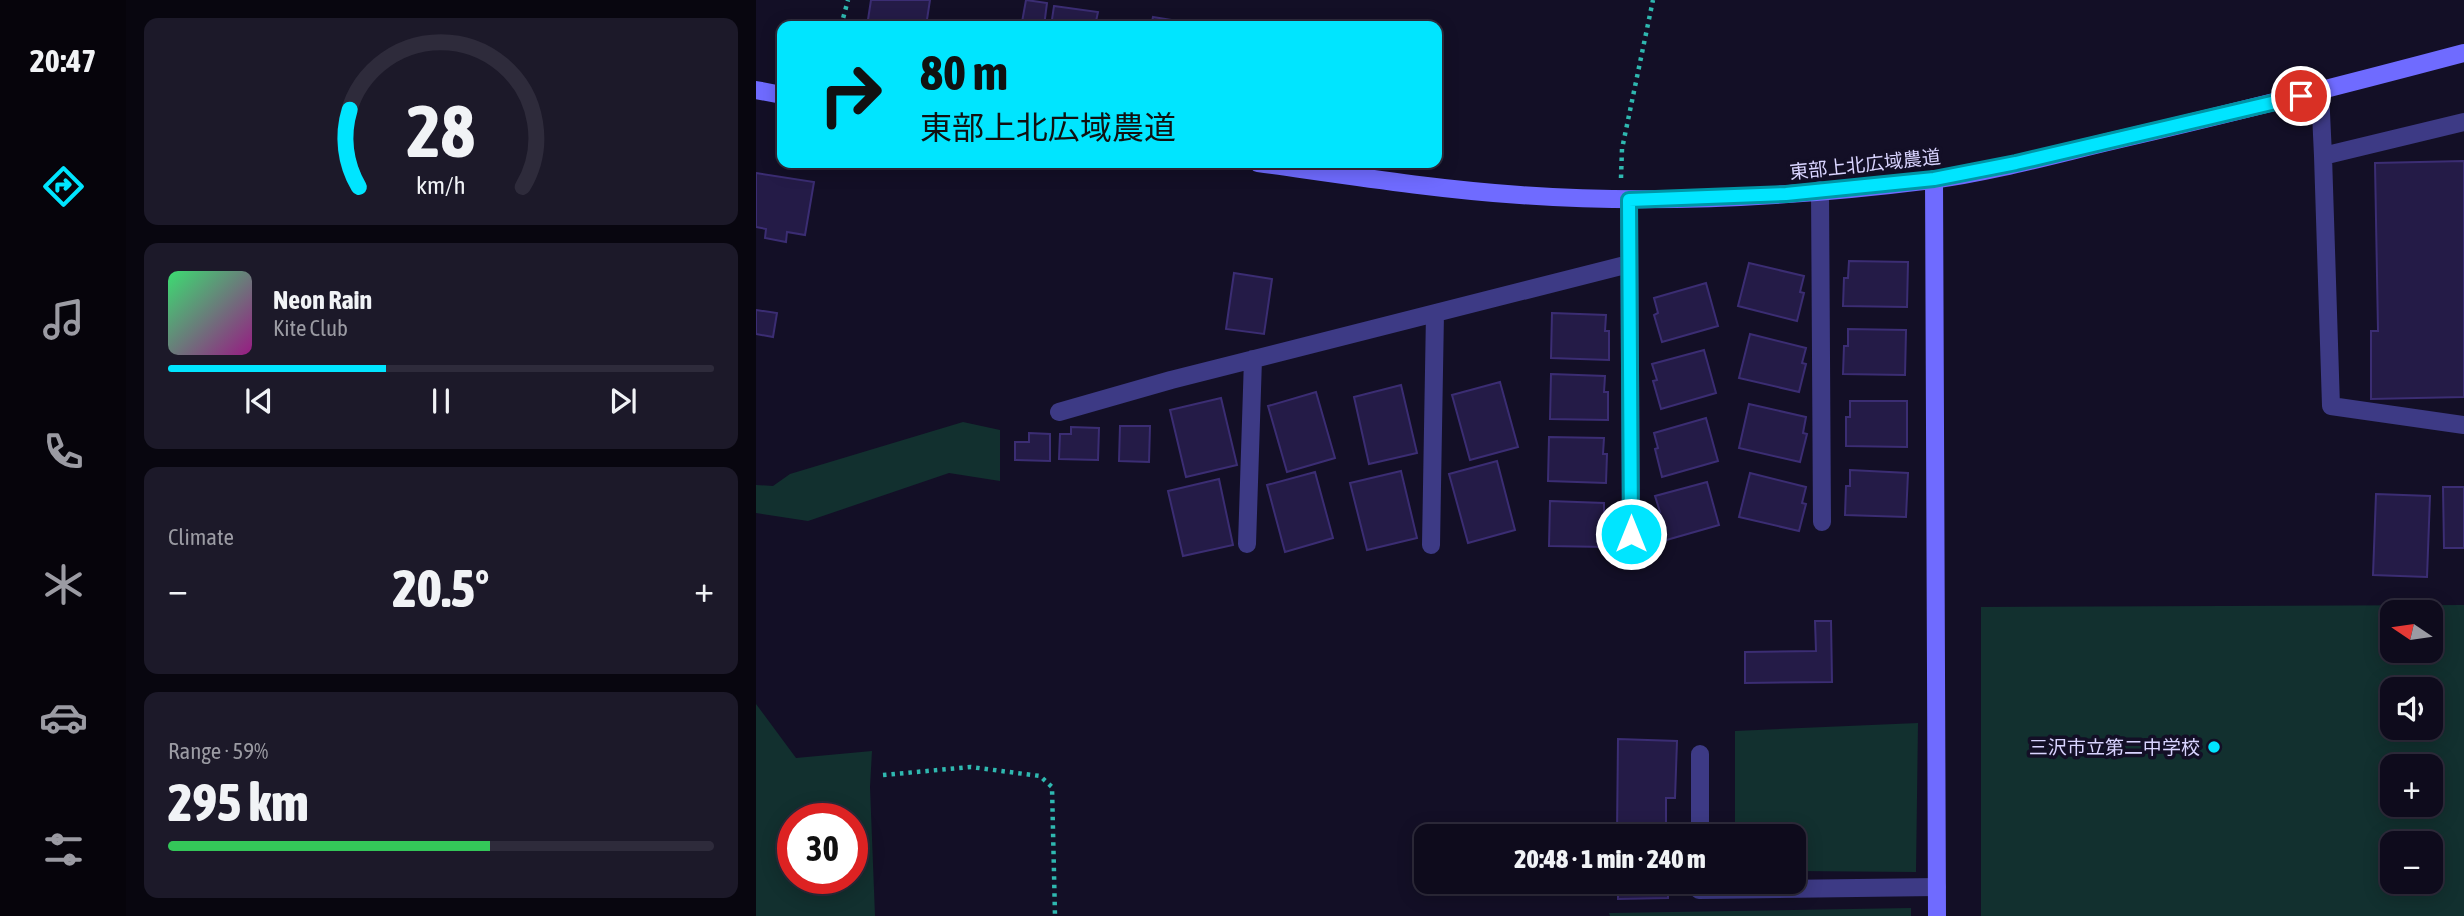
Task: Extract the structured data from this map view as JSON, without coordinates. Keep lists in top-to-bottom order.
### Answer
{
  "streets": {
    "street": ["東部上北広域農道"]
  },
  "places": ["三沢市立第二中学校"],
  "north": "left",
  "page": {
    "tabs": "20:47",
    "turn": ["80 m", "東部上北広域農道"],
    "song": ["Neon Rain", "Kite Club"],
    "tile": [
      "Climate",
      ["Range · 59%", "295 km"]
    ],
    "heat": ["−", "20.5°", "+"],
    "map_buttons": ["+", "−"],
    "limit": "30",
    "trip": "20:48 · 1 min · 240 m",
    "gauge": ["28", "km/h"]
  }
}
